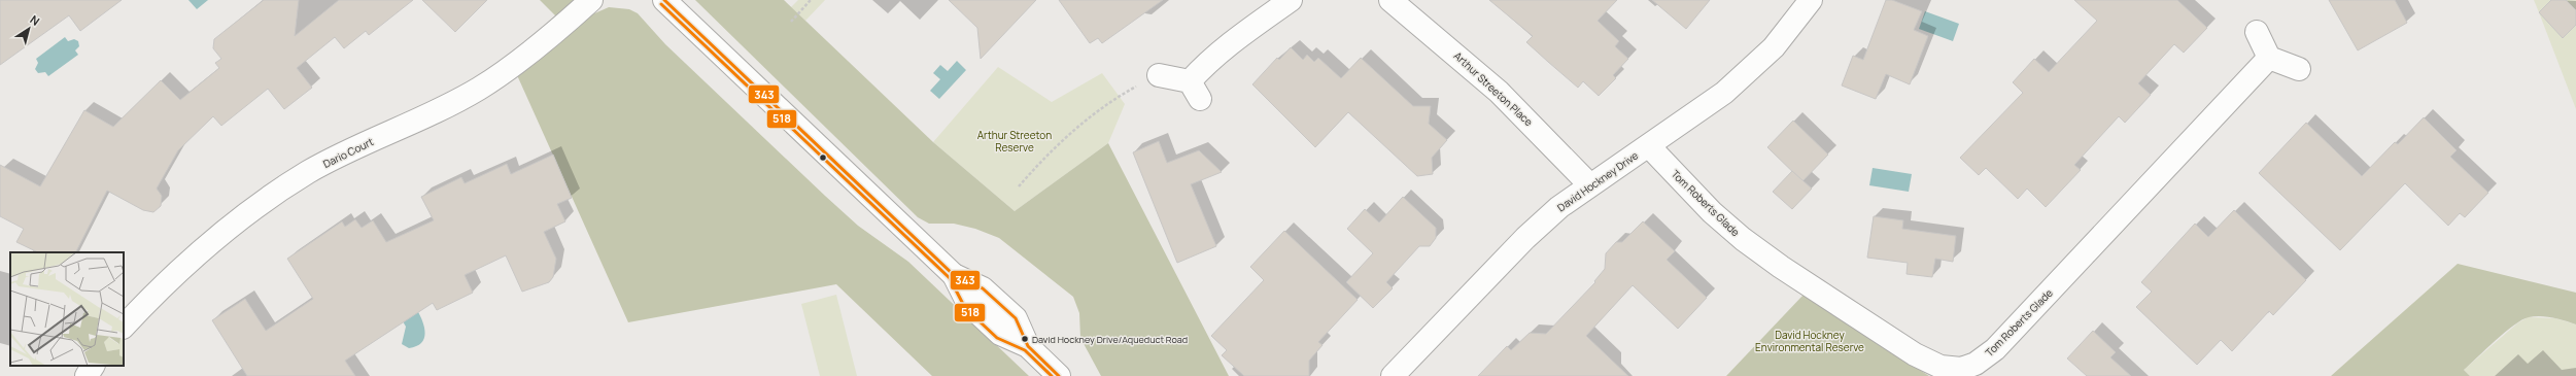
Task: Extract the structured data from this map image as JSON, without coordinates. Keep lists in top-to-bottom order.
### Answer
{
  "streets": {
    "street": [
      "Arthur Streeton Place",
      "Dario Court",
      "David Hockney Drive",
      "Tom Roberts Glade"
    ]
  },
  "crossings": [
    ["Arthur Streeton Place", "David Hockney Drive"],
    ["David Hockney Drive", "Tom Roberts Glade"]
  ],
  "parks": ["Arthur Streeton Reserve", "David Hockney Environmental Reserve"],
  "places": ["David Hockney Drive/Aqueduct Road"],
  "lines": ["transit line 343", "transit line 518"],
  "north": "top right"
}
